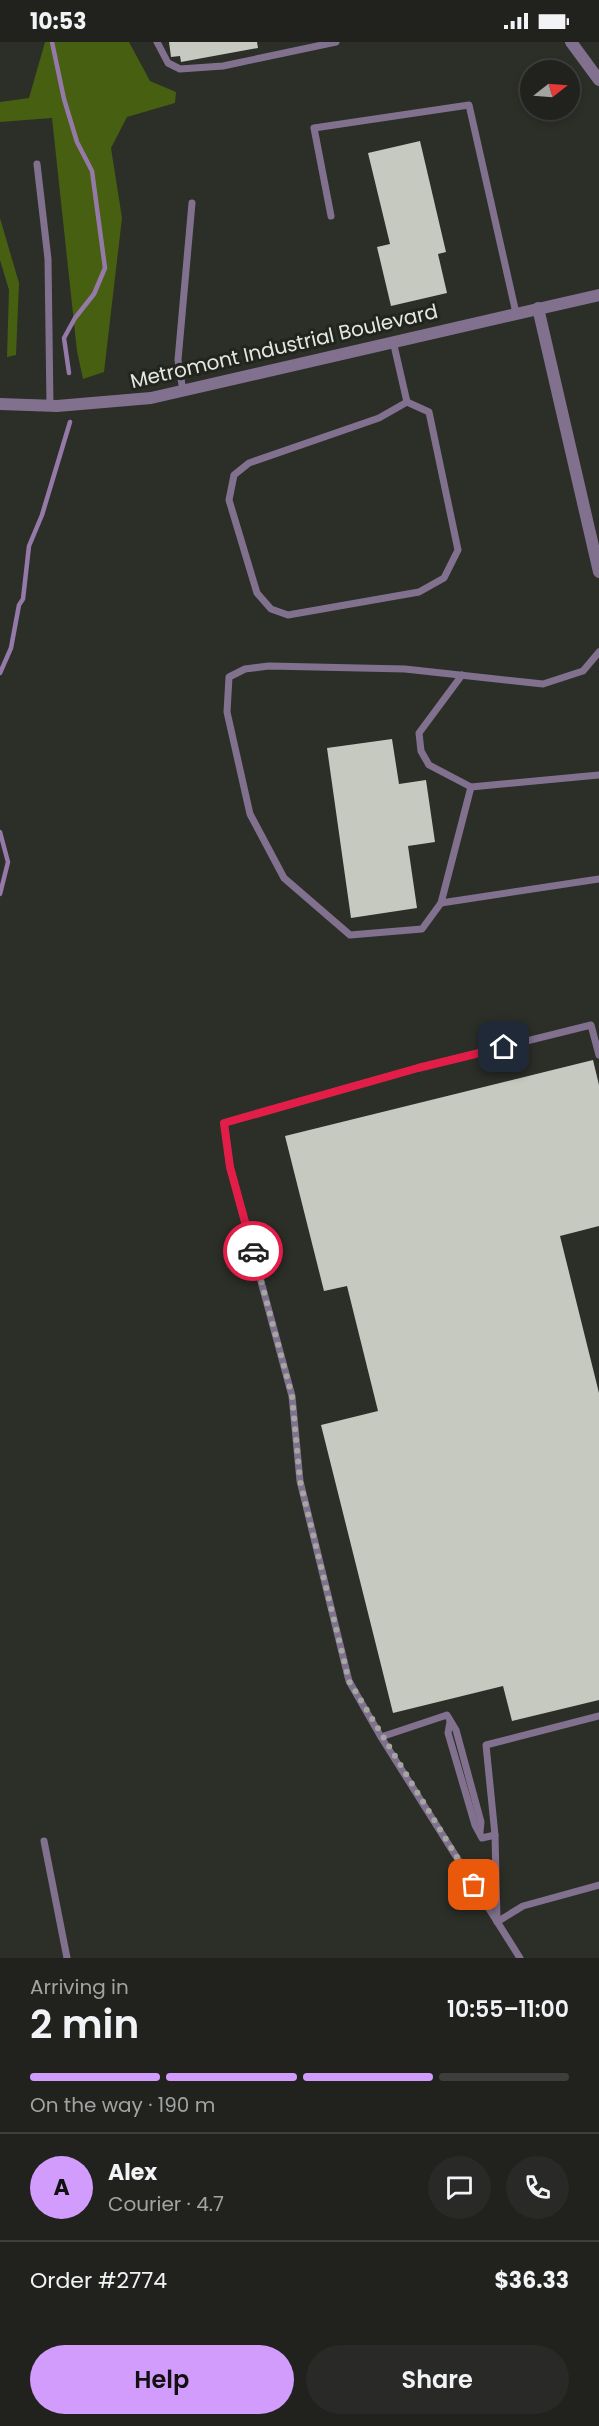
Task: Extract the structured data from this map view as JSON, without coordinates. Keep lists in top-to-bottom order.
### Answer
{
  "streets": {
    "street": ["Metromont Industrial Boulevard"]
  },
  "north": "right",
  "page": {
    "status": "10:53",
    "heading": ["2 min", "Arriving in", "10:55–11:00"],
    "panel": [
      "Alex",
      "Courier · 4.7",
      "Order #2774",
      "$36.33"
    ],
    "bar": "On the way · 190 m",
    "round": "A",
    "buttons": ["Help", "Share"]
  }
}
